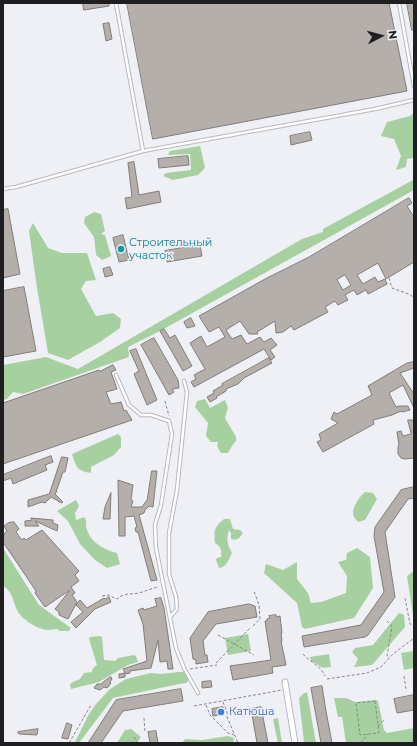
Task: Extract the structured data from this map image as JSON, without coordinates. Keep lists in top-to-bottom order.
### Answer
{
  "places": ["Строительный участок", "Катюша"],
  "north": "right"
}
